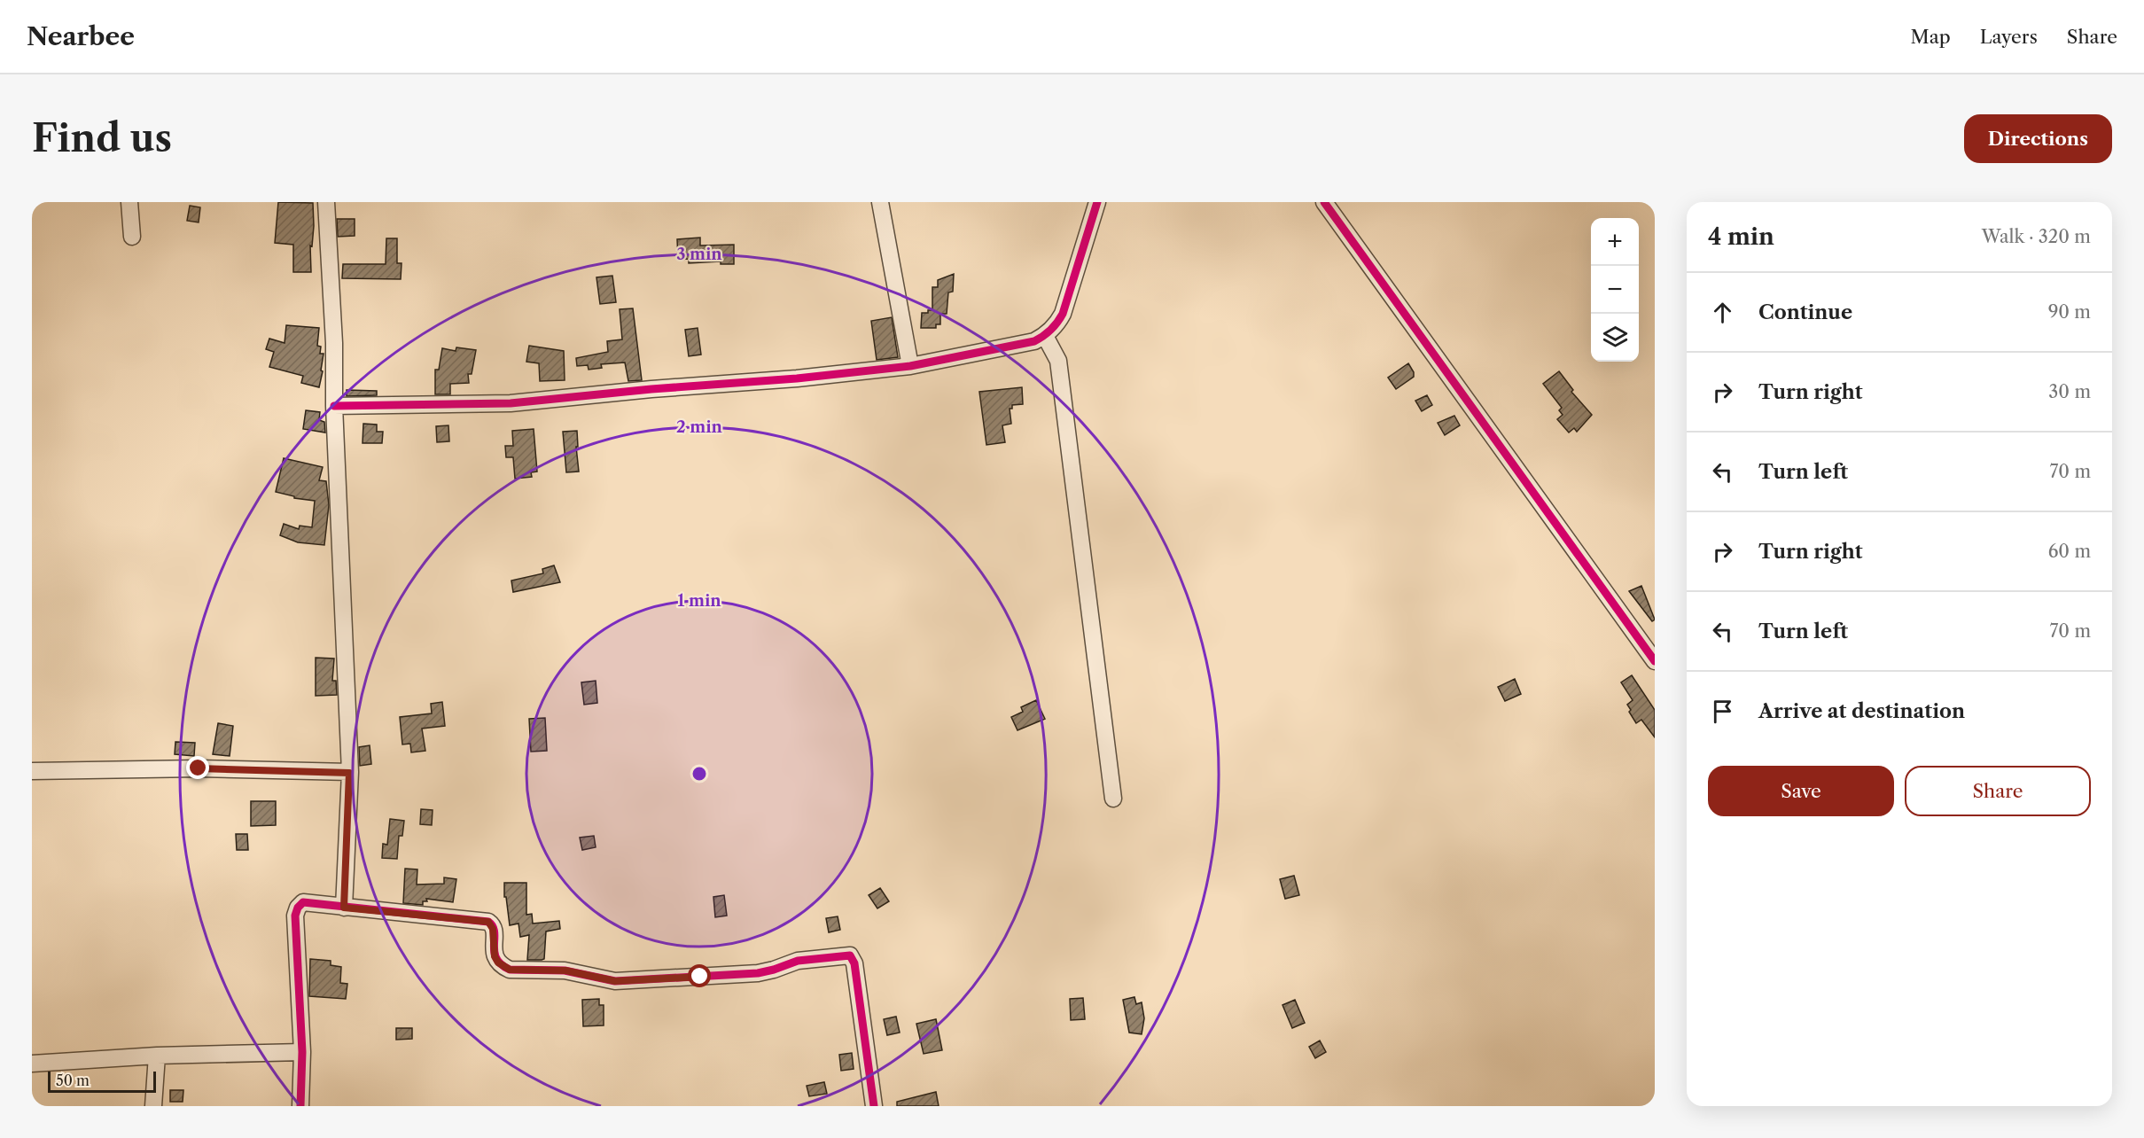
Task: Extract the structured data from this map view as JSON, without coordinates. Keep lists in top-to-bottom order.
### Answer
{
  "scale_bar": "50 m",
  "page": {
    "header": "Nearbee",
    "nav": ["Map", "Layers", "Share"],
    "buttons": [
      "Directions",
      ["Save", "Share"]
    ],
    "title": "Find us",
    "heading": ["4 min", "Walk · 320 m"],
    "map_buttons": ["+", "−"],
    "list": [
      ["Continue", "90 m"],
      ["Turn right", "30 m"],
      ["Turn left", "70 m"],
      ["Turn right", "60 m"],
      ["Turn left", "70 m"],
      "Arrive at destination"
    ],
    "scale": "50 m"
  },
  "rings": ["3 min", "2 min", "1 min"]
}
